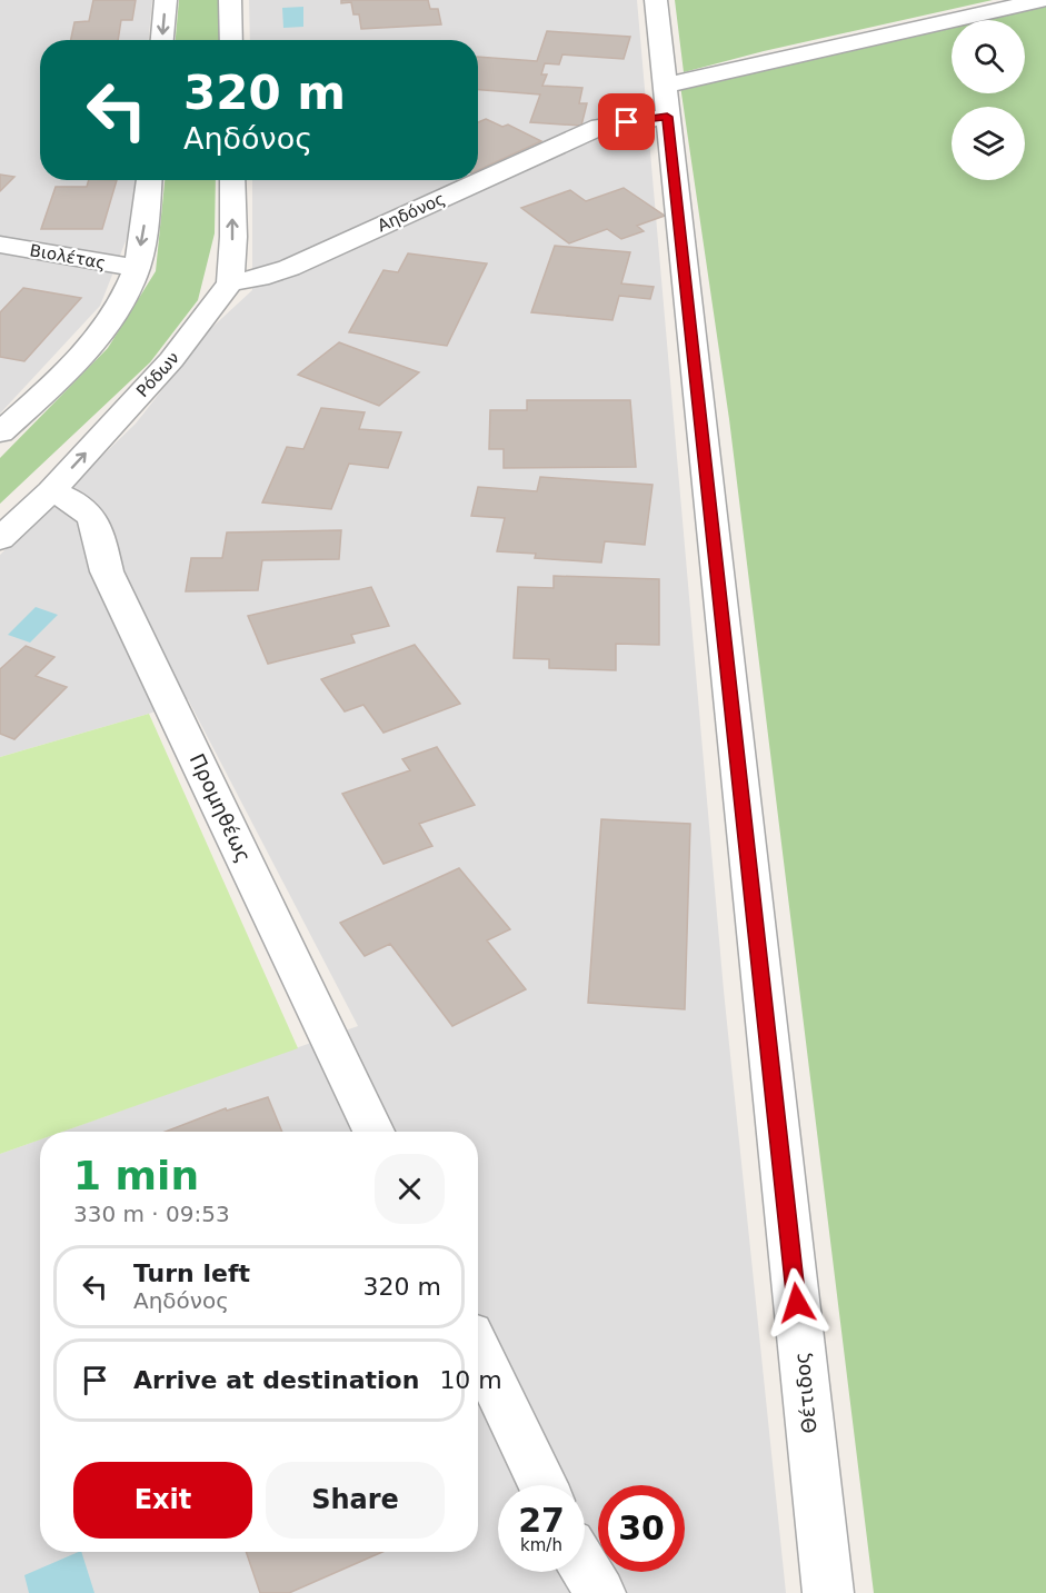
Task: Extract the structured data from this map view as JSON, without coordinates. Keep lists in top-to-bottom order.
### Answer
{
  "streets": {
    "street": [
      "Αηδόνος",
      "Βιολέτας",
      "Ρόδων",
      "Προμηθέως",
      "Θέτιδος"
    ]
  },
  "crossings": [
    ["Αηδόνος", "Ρόδων"],
    ["Αηδόνος", "Θέτιδος"],
    ["Ρόδων", "Προμηθέως"]
  ],
  "page": {
    "turn": ["320 m", "Αηδόνος"],
    "heading": ["1 min", "330 m · 09:53"],
    "list": [
      {
        "name": "Turn left",
        "note": "Αηδόνος",
        "value": "320 m"
      },
      {
        "name": "Arrive at destination",
        "value": "10 m"
      }
    ],
    "buttons": ["Exit", "Share"],
    "speed": "27 km/h",
    "limit": "30"
  }
}
